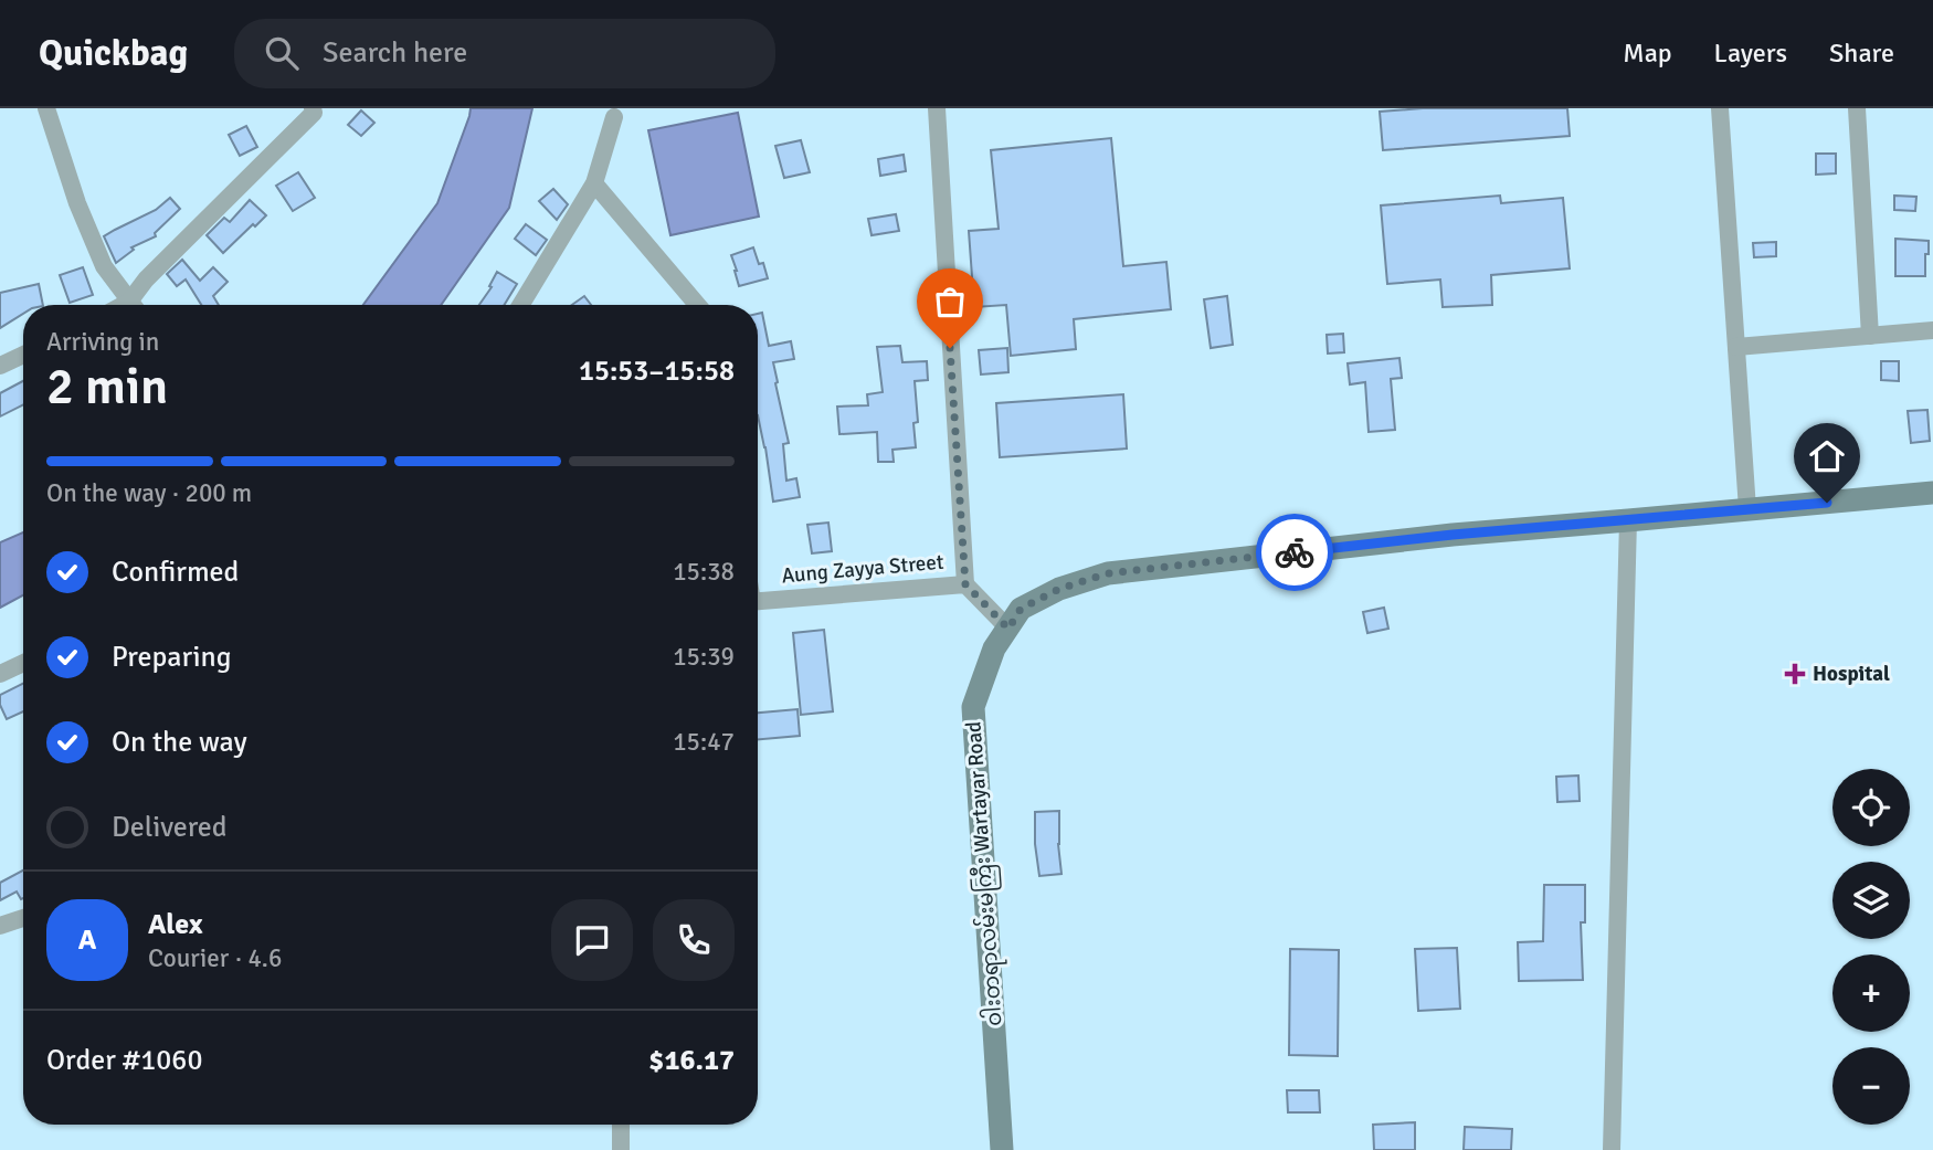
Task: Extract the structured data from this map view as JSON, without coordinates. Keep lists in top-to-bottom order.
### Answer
{
  "streets": {
    "street": ["Aung Zayya Street", "ဝါးတရာလမ်းမကြီး Wartayar Road"]
  },
  "crossings": [
    ["Aung Zayya Street", "ဝါးတရာလမ်းမကြီး Wartayar Road"]
  ],
  "places": {
    "health": ["Hospital"]
  },
  "page": {
    "header": "Quickbag",
    "search": "Search here",
    "nav": ["Map", "Layers", "Share"],
    "heading": ["2 min", "Arriving in", "15:53–15:58"],
    "panel": [
      "Alex",
      "Courier · 4.6",
      "Order #1060",
      "$16.17"
    ],
    "bar": "On the way · 200 m",
    "list": [
      ["Confirmed", "15:38"],
      ["Preparing", "15:39"],
      ["On the way", "15:47"],
      "Delivered"
    ],
    "map_buttons": ["+", "−"],
    "round": "A"
  }
}
